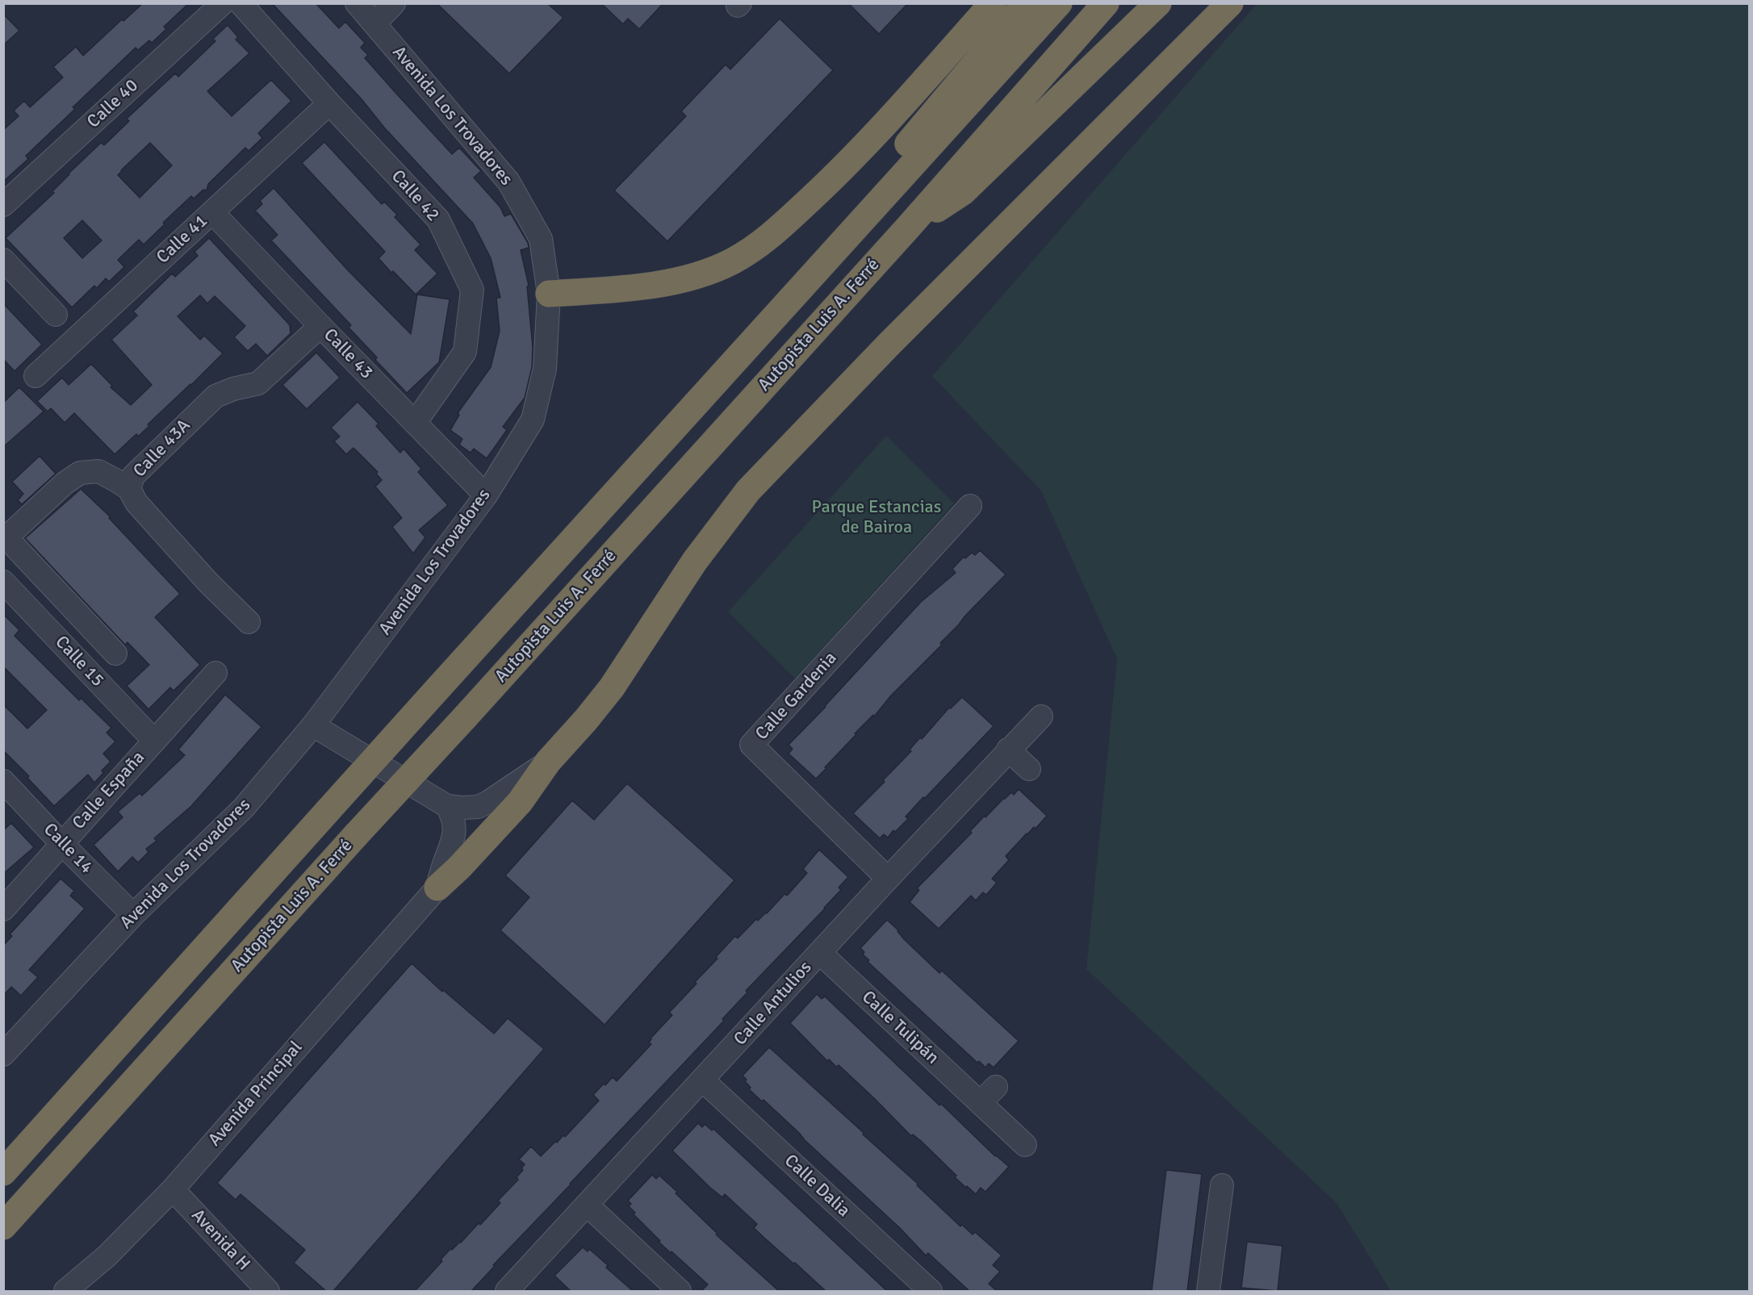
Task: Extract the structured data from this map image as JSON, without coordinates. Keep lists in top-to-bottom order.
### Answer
{
  "streets": {
    "highway": ["Autopista Luis A. Ferré"],
    "street": [
      "Calle 40",
      "Avenida Los Trovadores",
      "Calle 42",
      "Calle 41",
      "Calle 43",
      "Calle 43A",
      "Calle 15",
      "Calle Gardenia",
      "Calle España",
      "Calle 14",
      "Calle Antulios",
      "Calle Tulipán",
      "Avenida Principal",
      "Calle Dalia",
      "Avenida H"
    ]
  },
  "crossings": [
    ["Avenida Los Trovadores", "Calle 43"],
    ["Avenida Los Trovadores", "Calle 14"],
    ["Calle 42", "Calle 41"],
    ["Calle 42", "Calle 43"],
    ["Calle 41", "Calle 43"],
    ["Calle 43", "Calle 43A"],
    ["Calle 15", "Calle España"],
    ["Calle Gardenia", "Calle Antulios"],
    ["Calle España", "Calle 14"],
    ["Calle Antulios", "Calle Tulipán"],
    ["Calle Antulios", "Calle Dalia"],
    ["Avenida Principal", "Avenida H"]
  ],
  "parks": ["Parque Estancias de Bairoa"]
}
